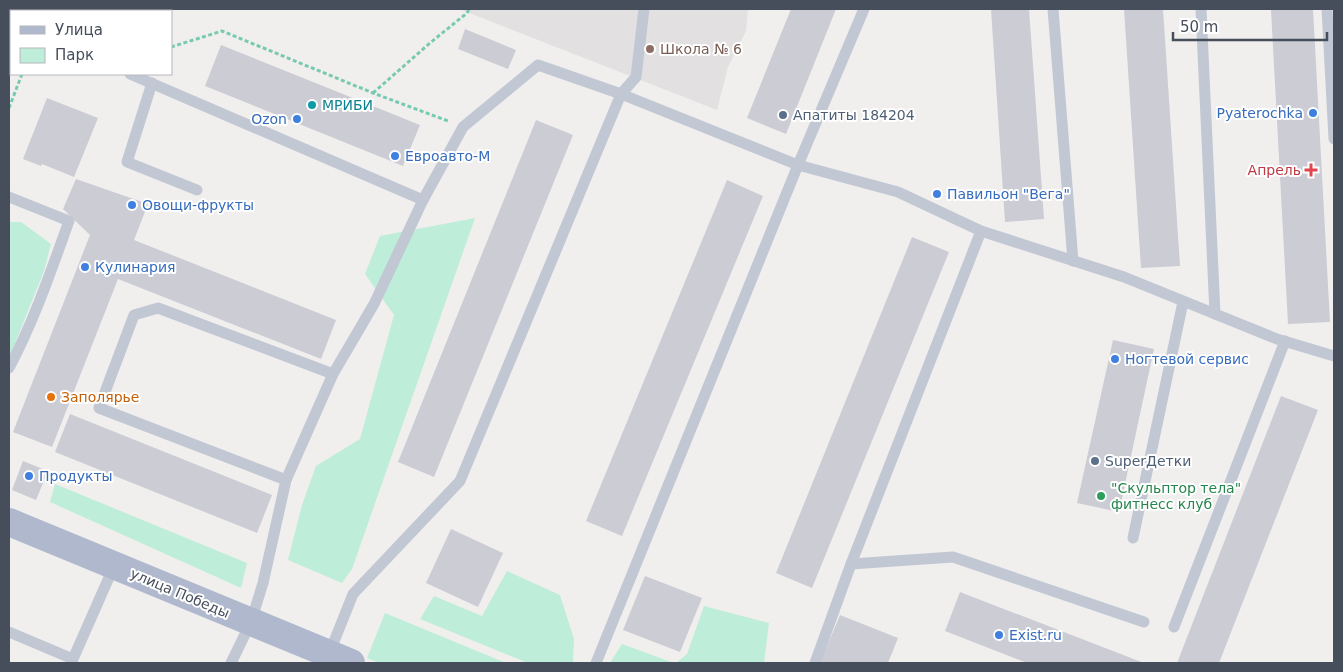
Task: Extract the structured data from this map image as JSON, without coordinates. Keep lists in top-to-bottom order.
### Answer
{
  "streets": {
    "main road": ["улица Победы"]
  },
  "places": {
    "other": [
      "Школа № 6",
      "МРИБИ",
      "Pyaterochka",
      "Апатиты 184204",
      "Ozon",
      "Евроавто-М",
      "Павильон \"Вега\"",
      "Овощи-фрукты",
      "Кулинария",
      "Ногтевой сервис",
      "Заполярье",
      "SuperДетки",
      "Продукты",
      "\"Скульптор тела\" фитнесс клуб",
      "Exist.ru"
    ],
    "health": ["Апрель"]
  },
  "legend": ["Улица", "Парк"],
  "scale_bar": "50 m"
}
